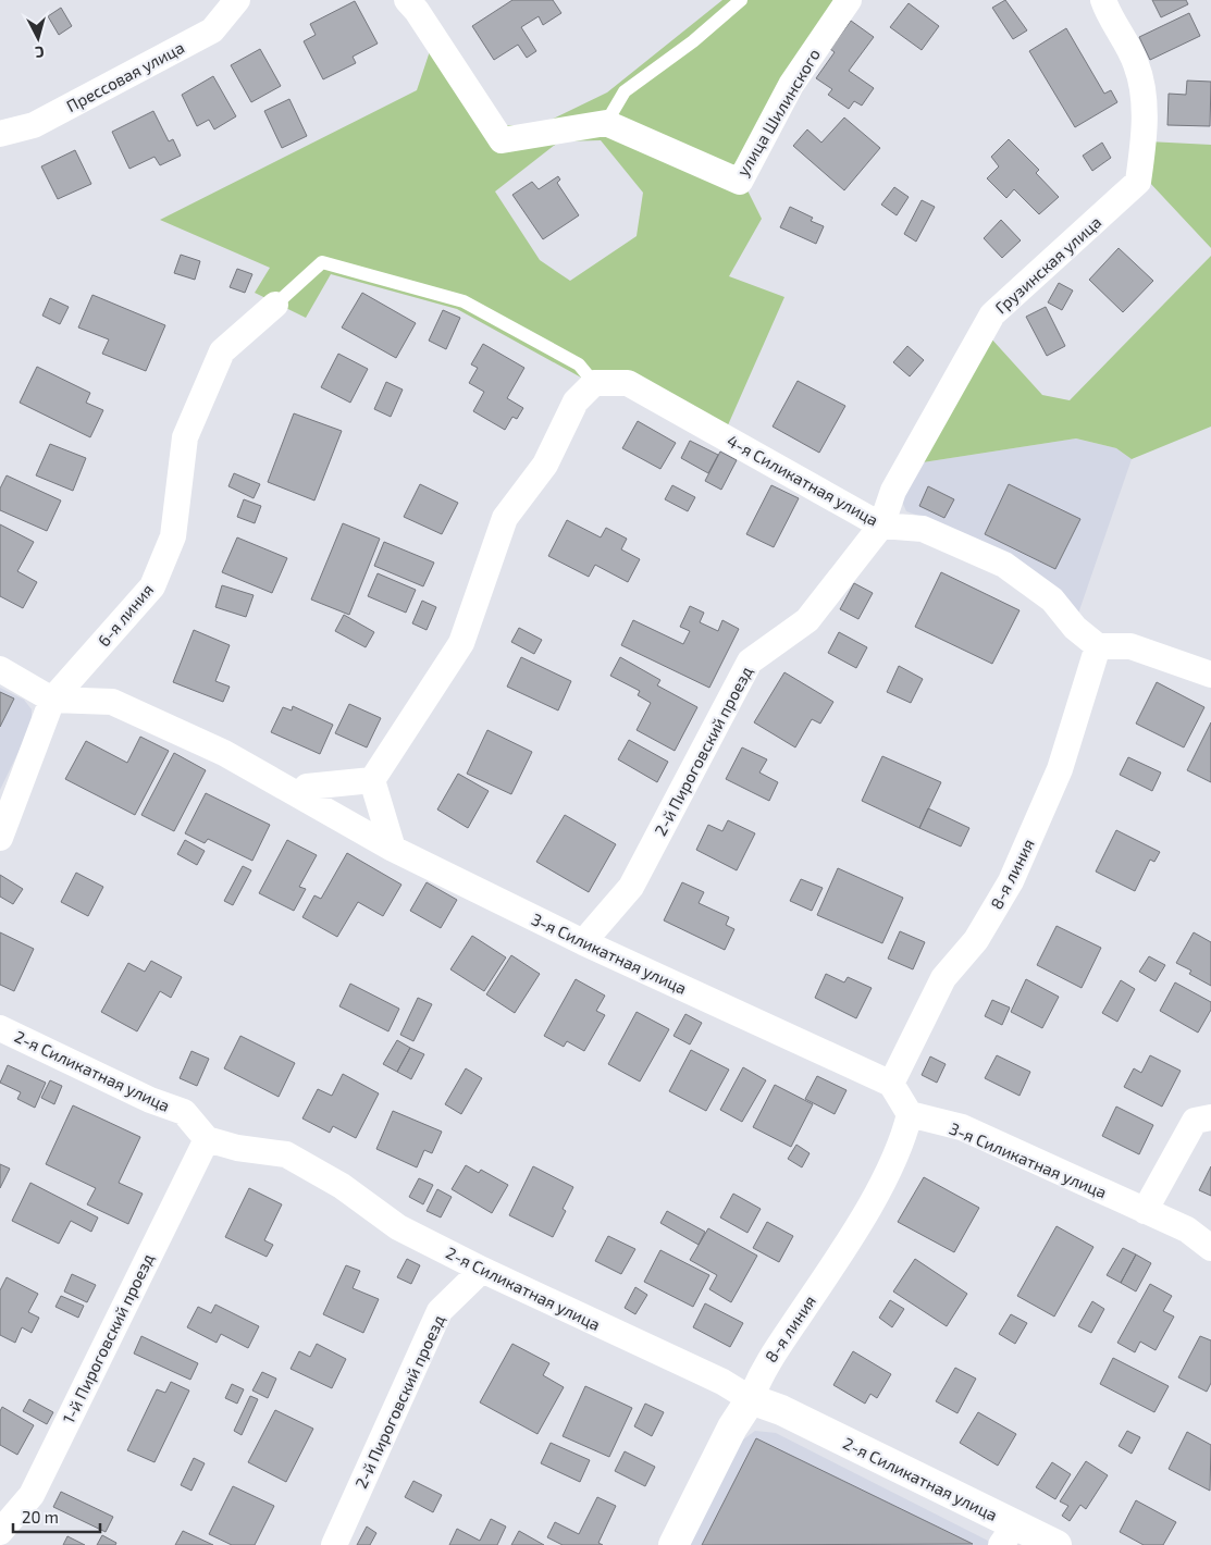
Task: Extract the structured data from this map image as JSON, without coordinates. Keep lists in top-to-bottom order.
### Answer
{
  "streets": {
    "street": [
      "Прессовая улица",
      "улица Шилинского",
      "Грузинская улица",
      "4-я Силикатная улица",
      "6-я линия",
      "2-й Пироговский проезд",
      "8-я линия",
      "3-я Силикатная улица",
      "2-я Силикатная улица",
      "1-й Пироговский проезд"
    ]
  },
  "crossings": [
    ["Грузинская улица", "4-я Силикатная улица"],
    ["Грузинская улица", "2-й Пироговский проезд"],
    ["4-я Силикатная улица", "2-й Пироговский проезд"],
    ["4-я Силикатная улица", "8-я линия"],
    ["6-я линия", "3-я Силикатная улица"],
    ["2-й Пироговский проезд", "3-я Силикатная улица"],
    ["2-й Пироговский проезд", "2-я Силикатная улица"],
    ["8-я линия", "3-я Силикатная улица"],
    ["8-я линия", "2-я Силикатная улица"],
    ["2-я Силикатная улица", "1-й Пироговский проезд"]
  ],
  "scale_bar": "20 m",
  "north": "bottom"
}
